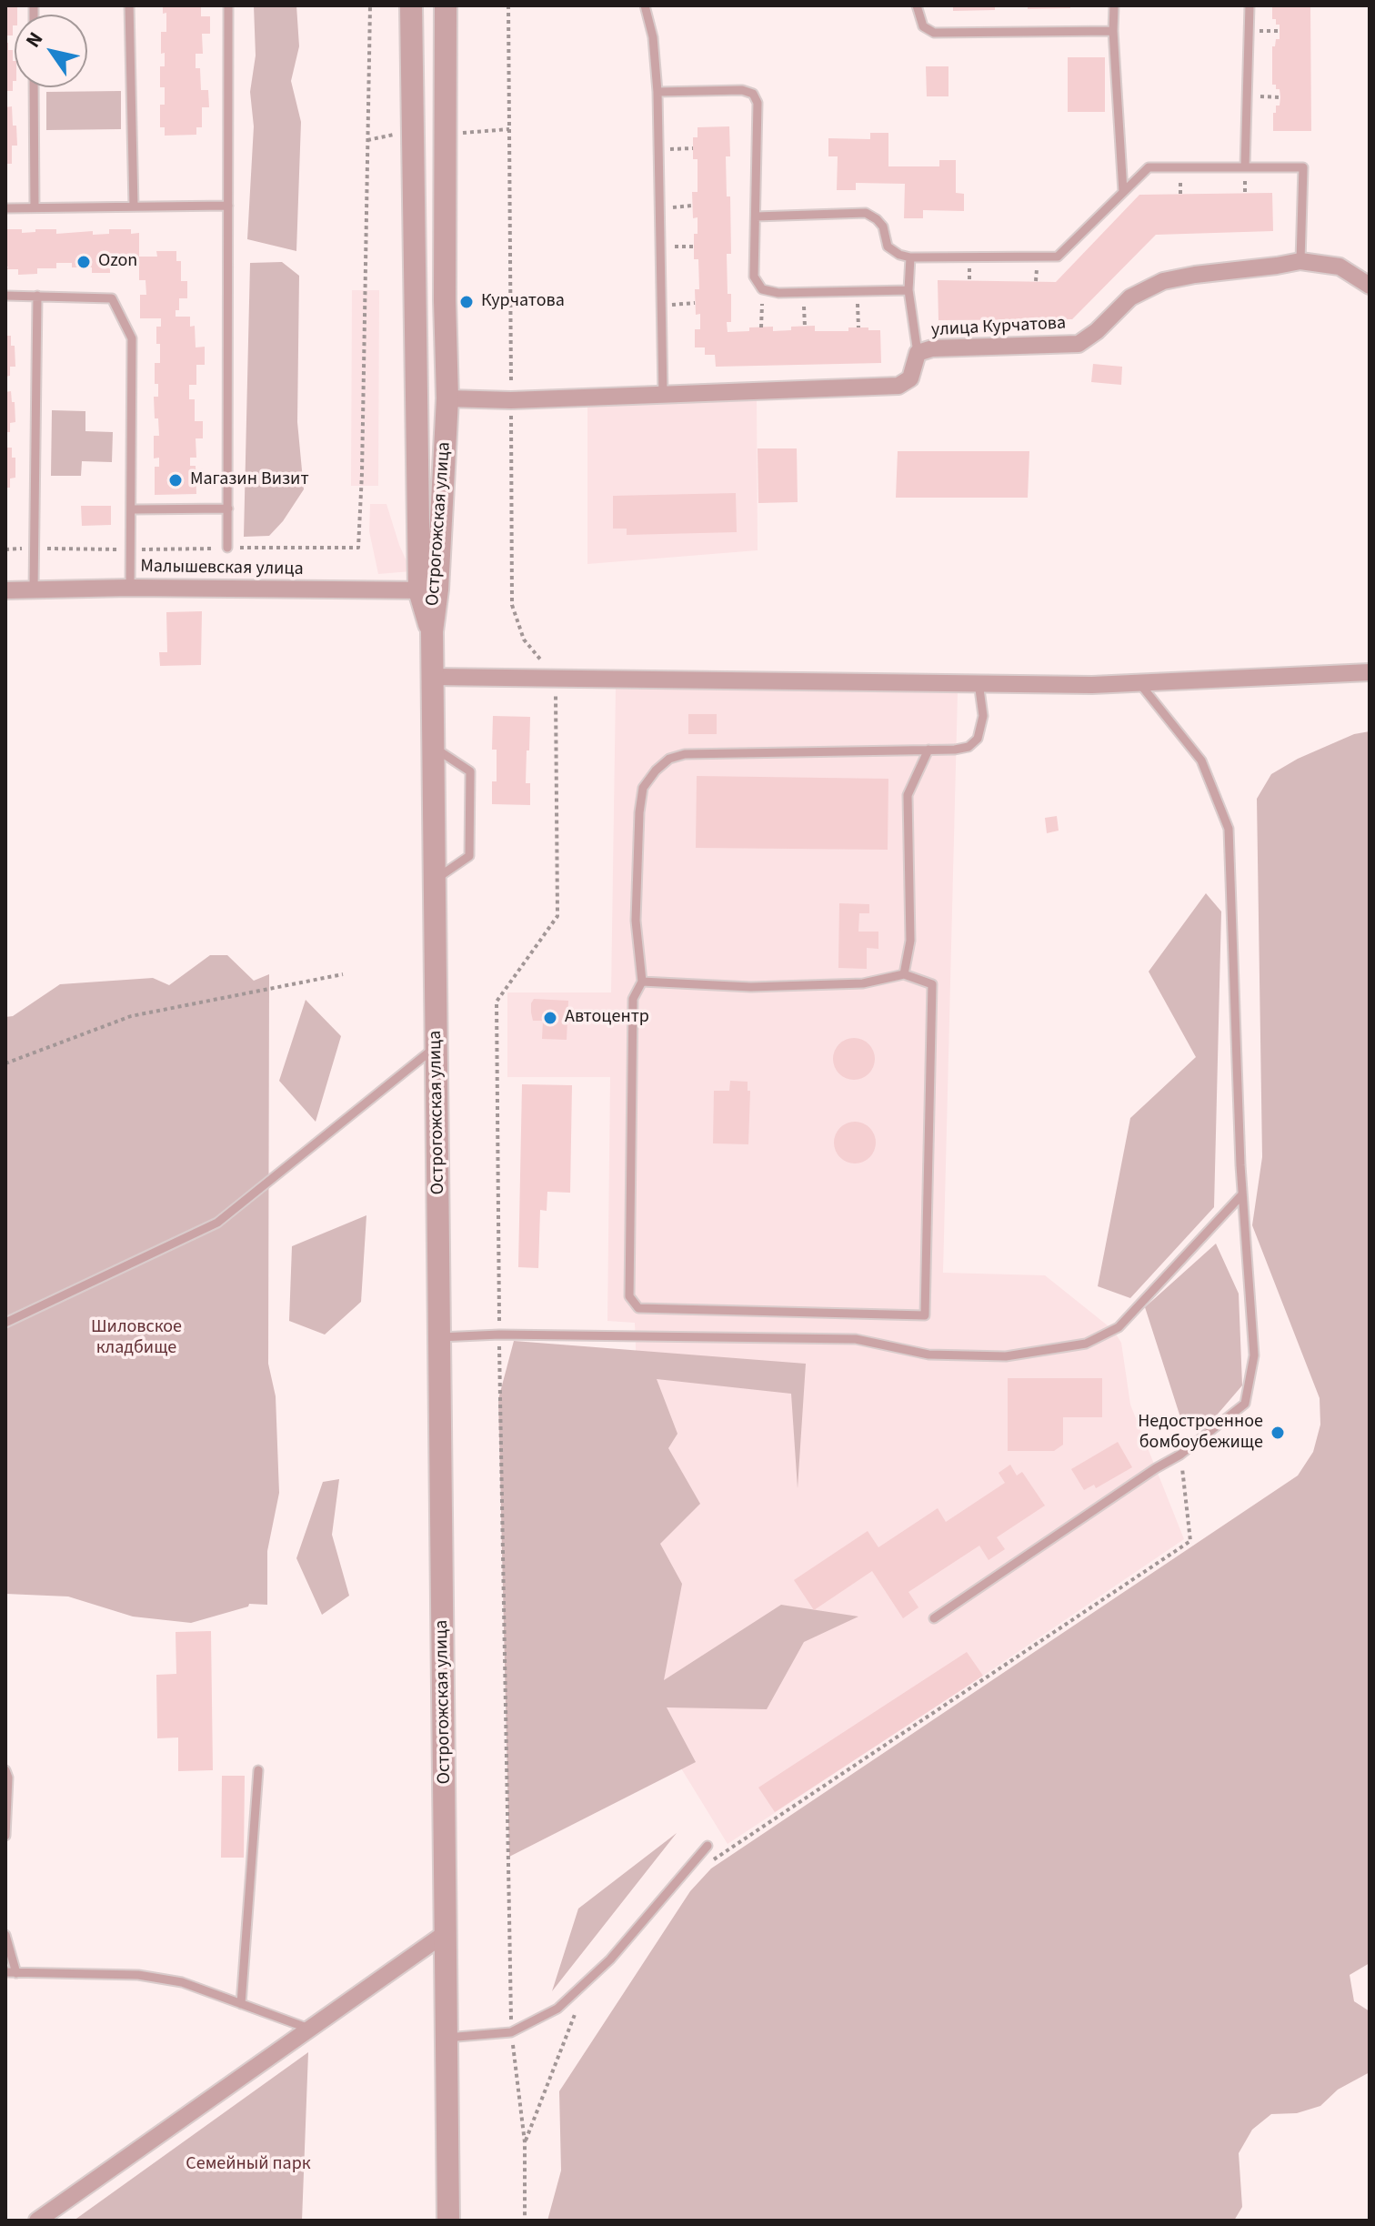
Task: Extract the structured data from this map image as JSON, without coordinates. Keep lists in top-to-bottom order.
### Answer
{
  "streets": {
    "street": ["улица Курчатова", "Острогожская улица", "Малышевская улица"]
  },
  "crossings": [
    ["улица Курчатова", "Острогожская улица"],
    ["Острогожская улица", "Малышевская улица"]
  ],
  "parks": ["Шиловское кладбище", "Семейный парк"],
  "places": [
    "Ozon",
    "Курчатова",
    "Магазин Визит",
    "Автоцентр",
    "Недостроенное бомбоубежище"
  ],
  "north": "top left"
}
